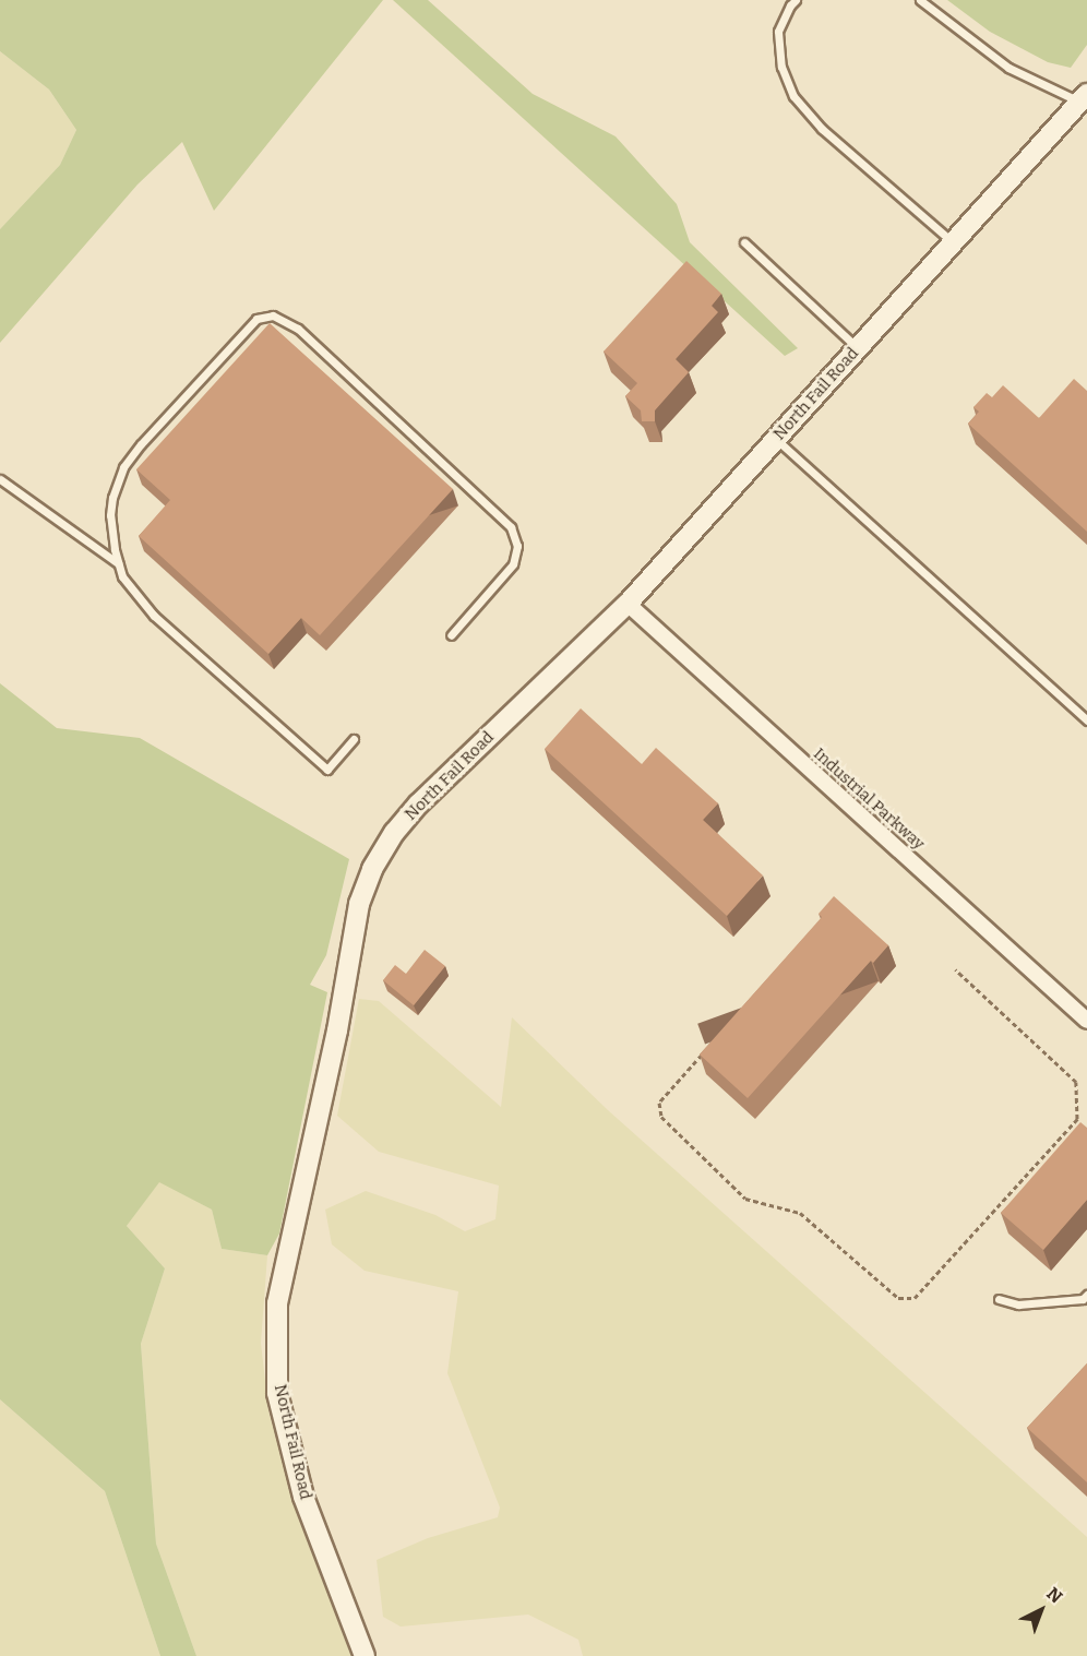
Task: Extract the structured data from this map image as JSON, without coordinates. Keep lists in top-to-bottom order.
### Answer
{
  "streets": {
    "street": ["North Fail Road", "Industrial Parkway"]
  },
  "crossings": [
    ["North Fail Road", "Industrial Parkway"]
  ],
  "north": "top right"
}
